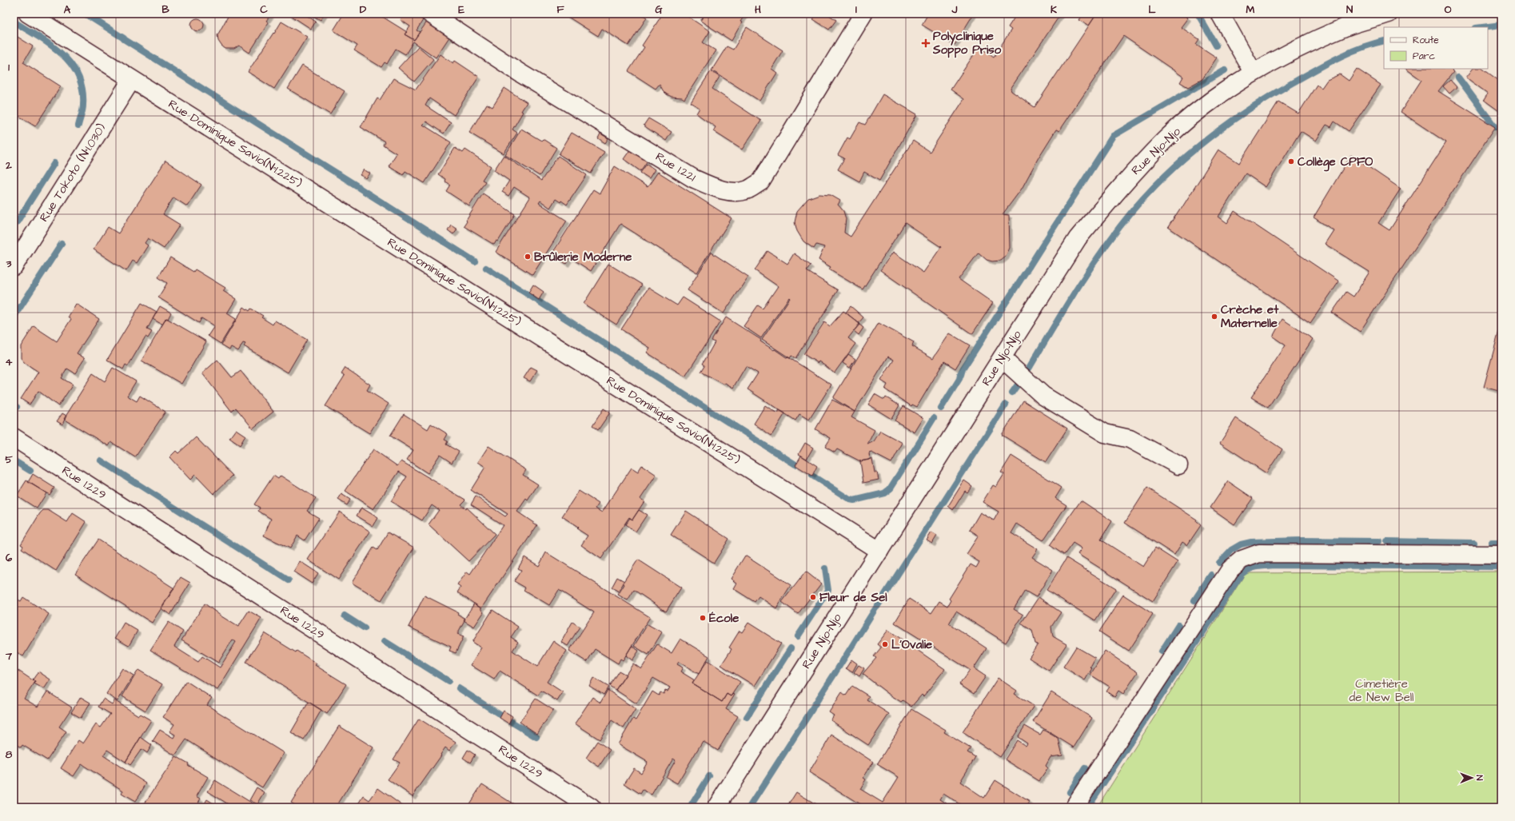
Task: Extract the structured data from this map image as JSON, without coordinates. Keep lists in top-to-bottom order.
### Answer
{
  "streets": {
    "street": [
      "Rue Dominique Savio(N°1.225)",
      "Rue Njo-Njo",
      "Rue 1.221",
      "Rue Tokoto (N°1.030)",
      "Rue 1.229"
    ]
  },
  "crossings": [
    ["Rue Dominique Savio(N°1.225)", "Rue Njo-Njo"],
    ["Rue Dominique Savio(N°1.225)", "Rue Tokoto (N°1.030)"]
  ],
  "parks": ["Cimetière de New Bell"],
  "places": {
    "health": ["Polyclinique Soppo Priso"],
    "other": [
      "Collège CPFO",
      "Brûlerie Moderne",
      "Crèche et Maternelle",
      "Fleur de Sel",
      "École",
      "L'Ovalie"
    ]
  },
  "legend": ["Route", "Parc"],
  "north": "right",
  "grid": {
    "columns": [
      "A",
      "B",
      "C",
      "D",
      "E",
      "F",
      "G",
      "H",
      "I",
      "J",
      "K",
      "L",
      "M",
      "N",
      "O"
    ],
    "rows": [
      "1",
      "2",
      "3",
      "4",
      "5",
      "6",
      "7",
      "8"
    ]
  }
}
